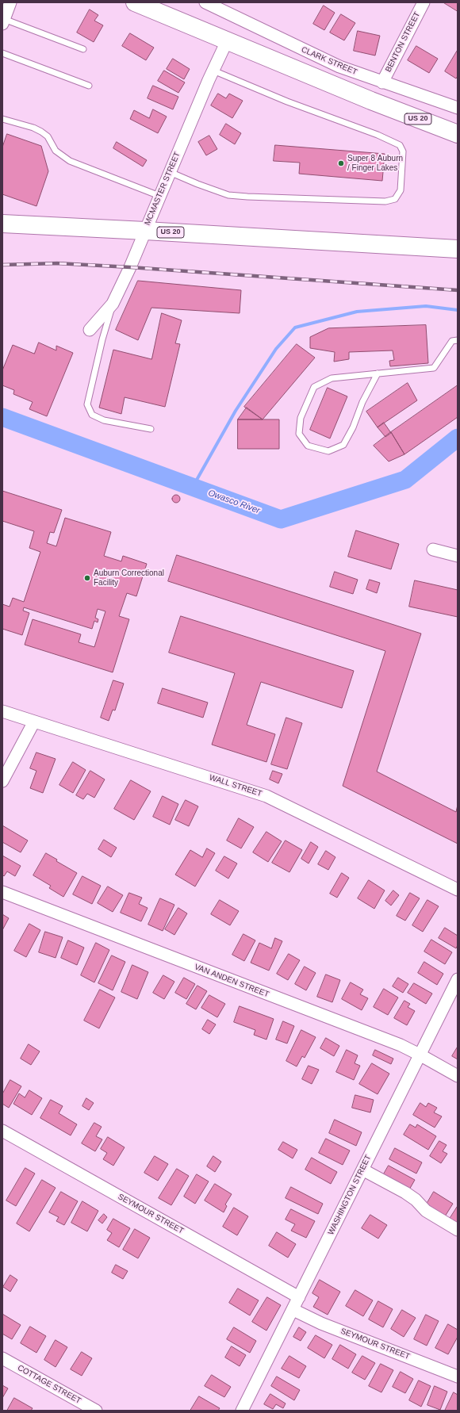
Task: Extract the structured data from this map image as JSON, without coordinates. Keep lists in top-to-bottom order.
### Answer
{
  "streets": {
    "highway": ["US 20"],
    "street": [
      "BENTON STREET",
      "CLARK STREET",
      "MCMASTER STREET",
      "WALL STREET",
      "VAN ANDEN STREET",
      "WASHINGTON STREET",
      "SEYMOUR STREET",
      "COTTAGE STREET"
    ]
  },
  "crossings": [
    ["BENTON STREET", "CLARK STREET"],
    ["US 20", "MCMASTER STREET"],
    ["VAN ANDEN STREET", "WASHINGTON STREET"],
    ["WASHINGTON STREET", "SEYMOUR STREET"]
  ],
  "water": ["Owasco River"],
  "places": ["Super 8 Auburn / Finger Lakes", "Auburn Correctional Facility"]
}
